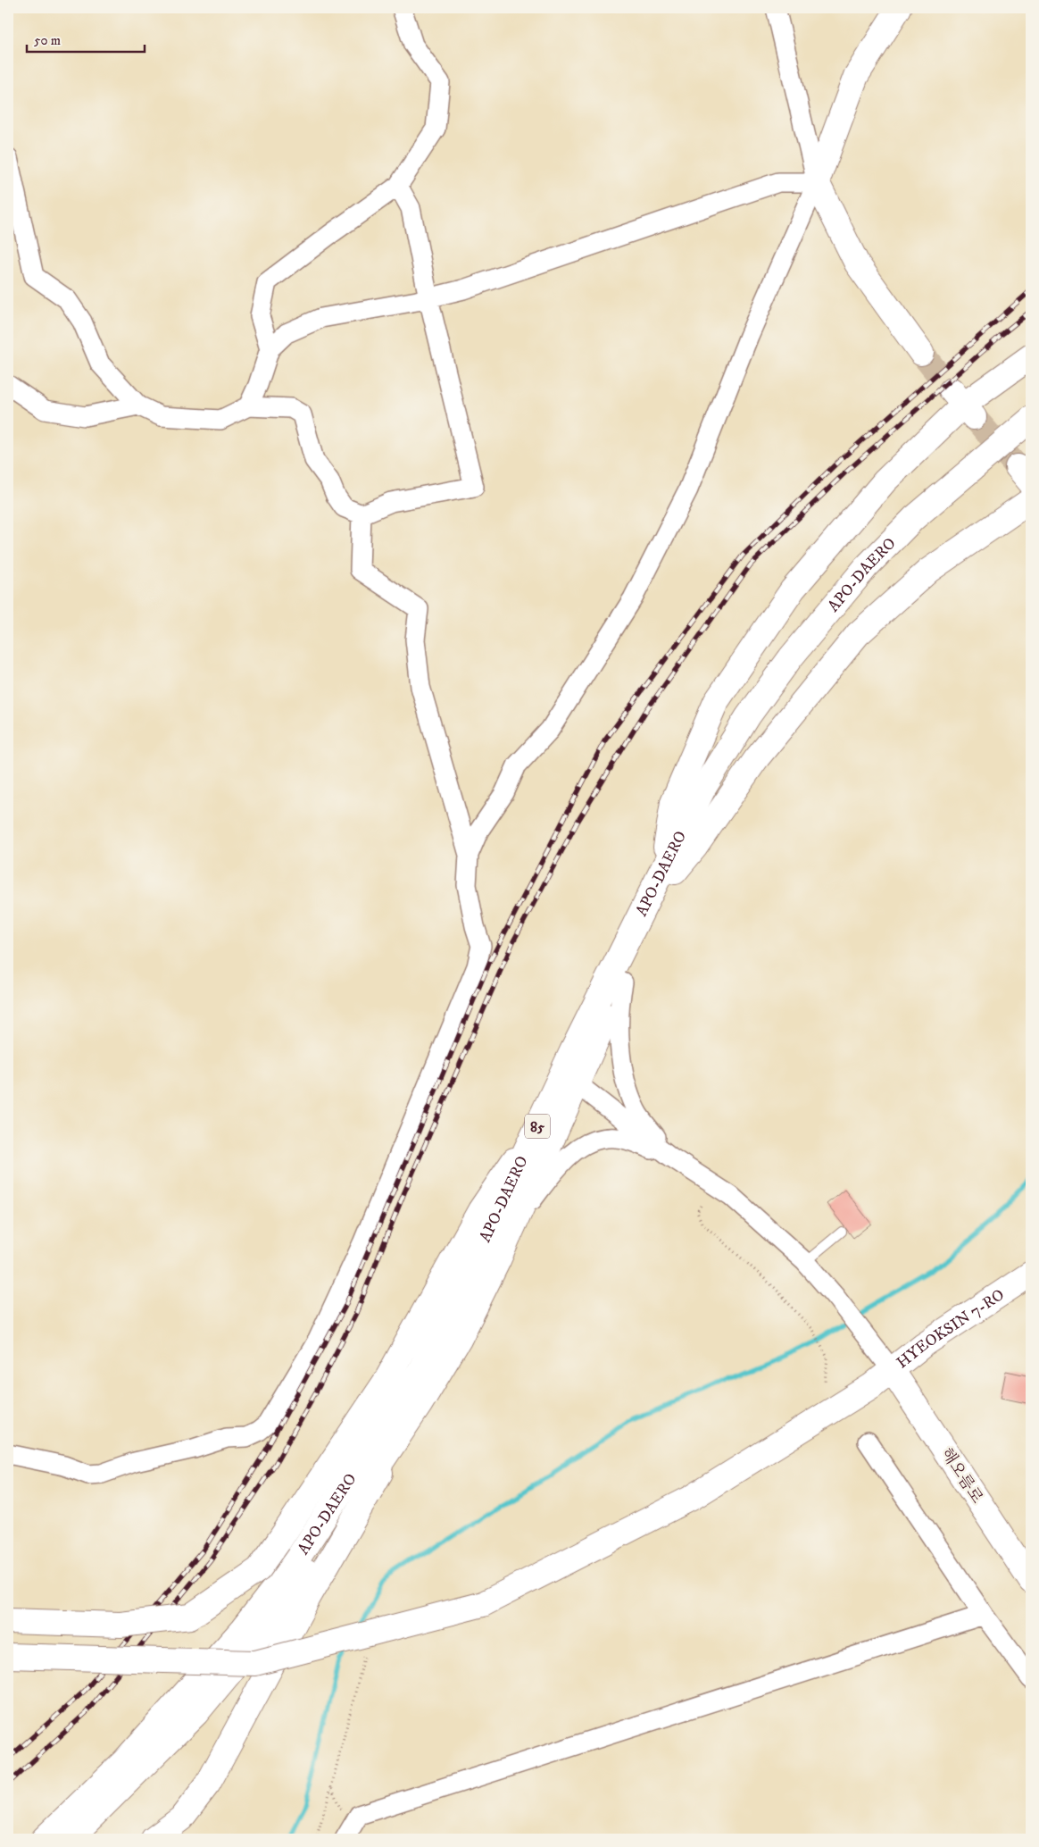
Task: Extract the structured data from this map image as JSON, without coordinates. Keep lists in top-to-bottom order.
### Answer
{
  "streets": {
    "main road": [
      "APO-DAERO",
      "85",
      "HYEOKSIN 7-RO",
      "해오름로"
    ]
  },
  "crossings": [
    ["HYEOKSIN 7-RO", "해오름로"]
  ],
  "scale_bar": "50 m"
}
